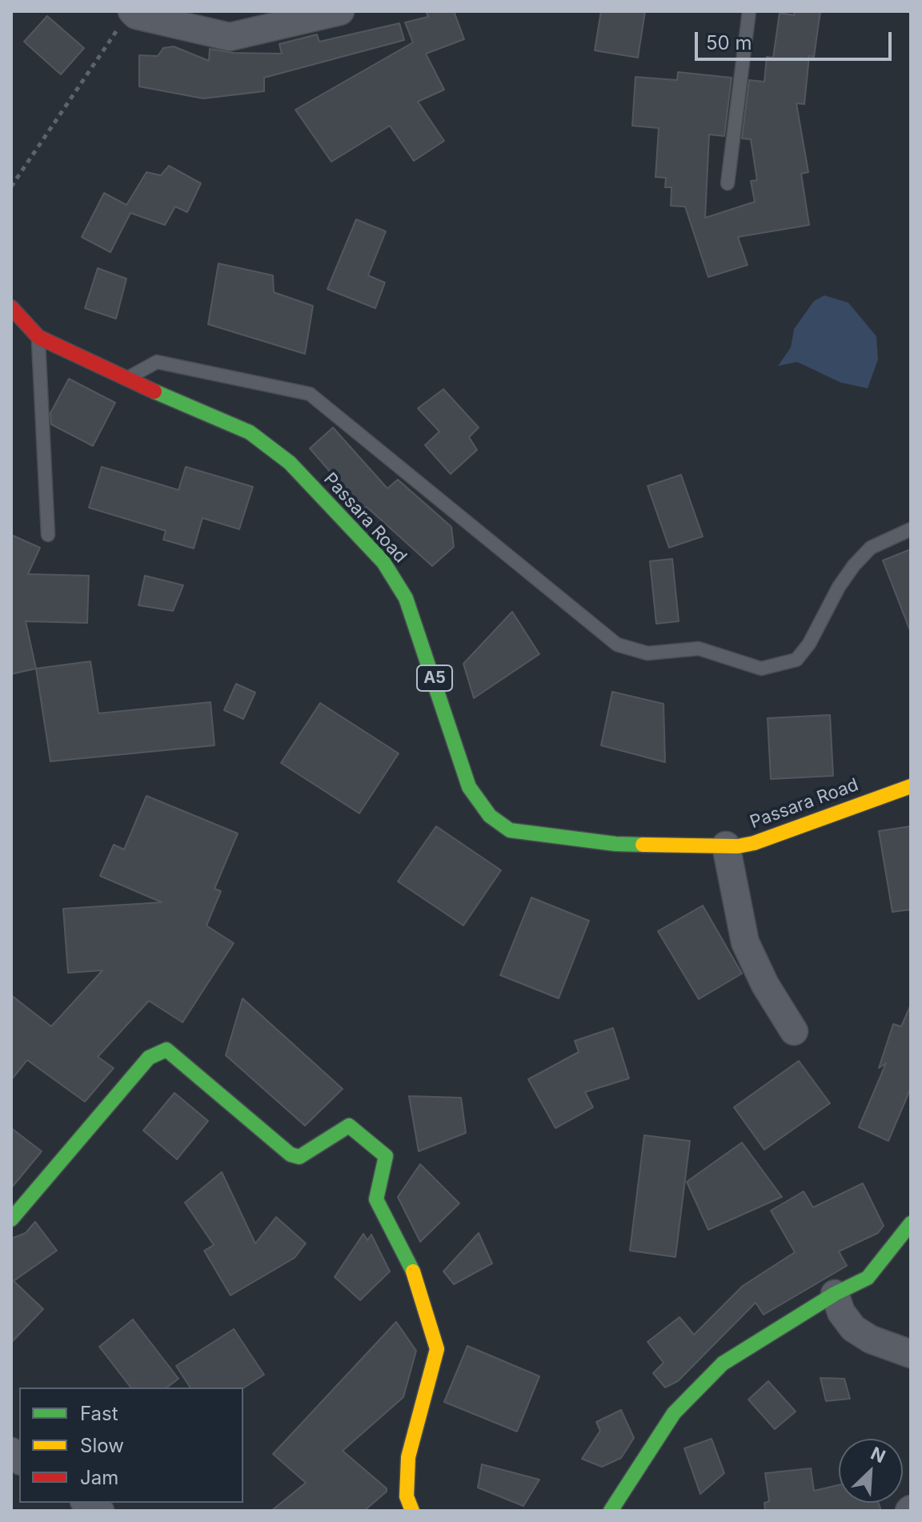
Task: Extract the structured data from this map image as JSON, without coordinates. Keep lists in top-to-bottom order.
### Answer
{
  "streets": {
    "main road": ["Passara Road", "A5"]
  },
  "legend": ["Fast", "Slow", "Jam"],
  "scale_bar": "50 m",
  "north": "top right"
}
